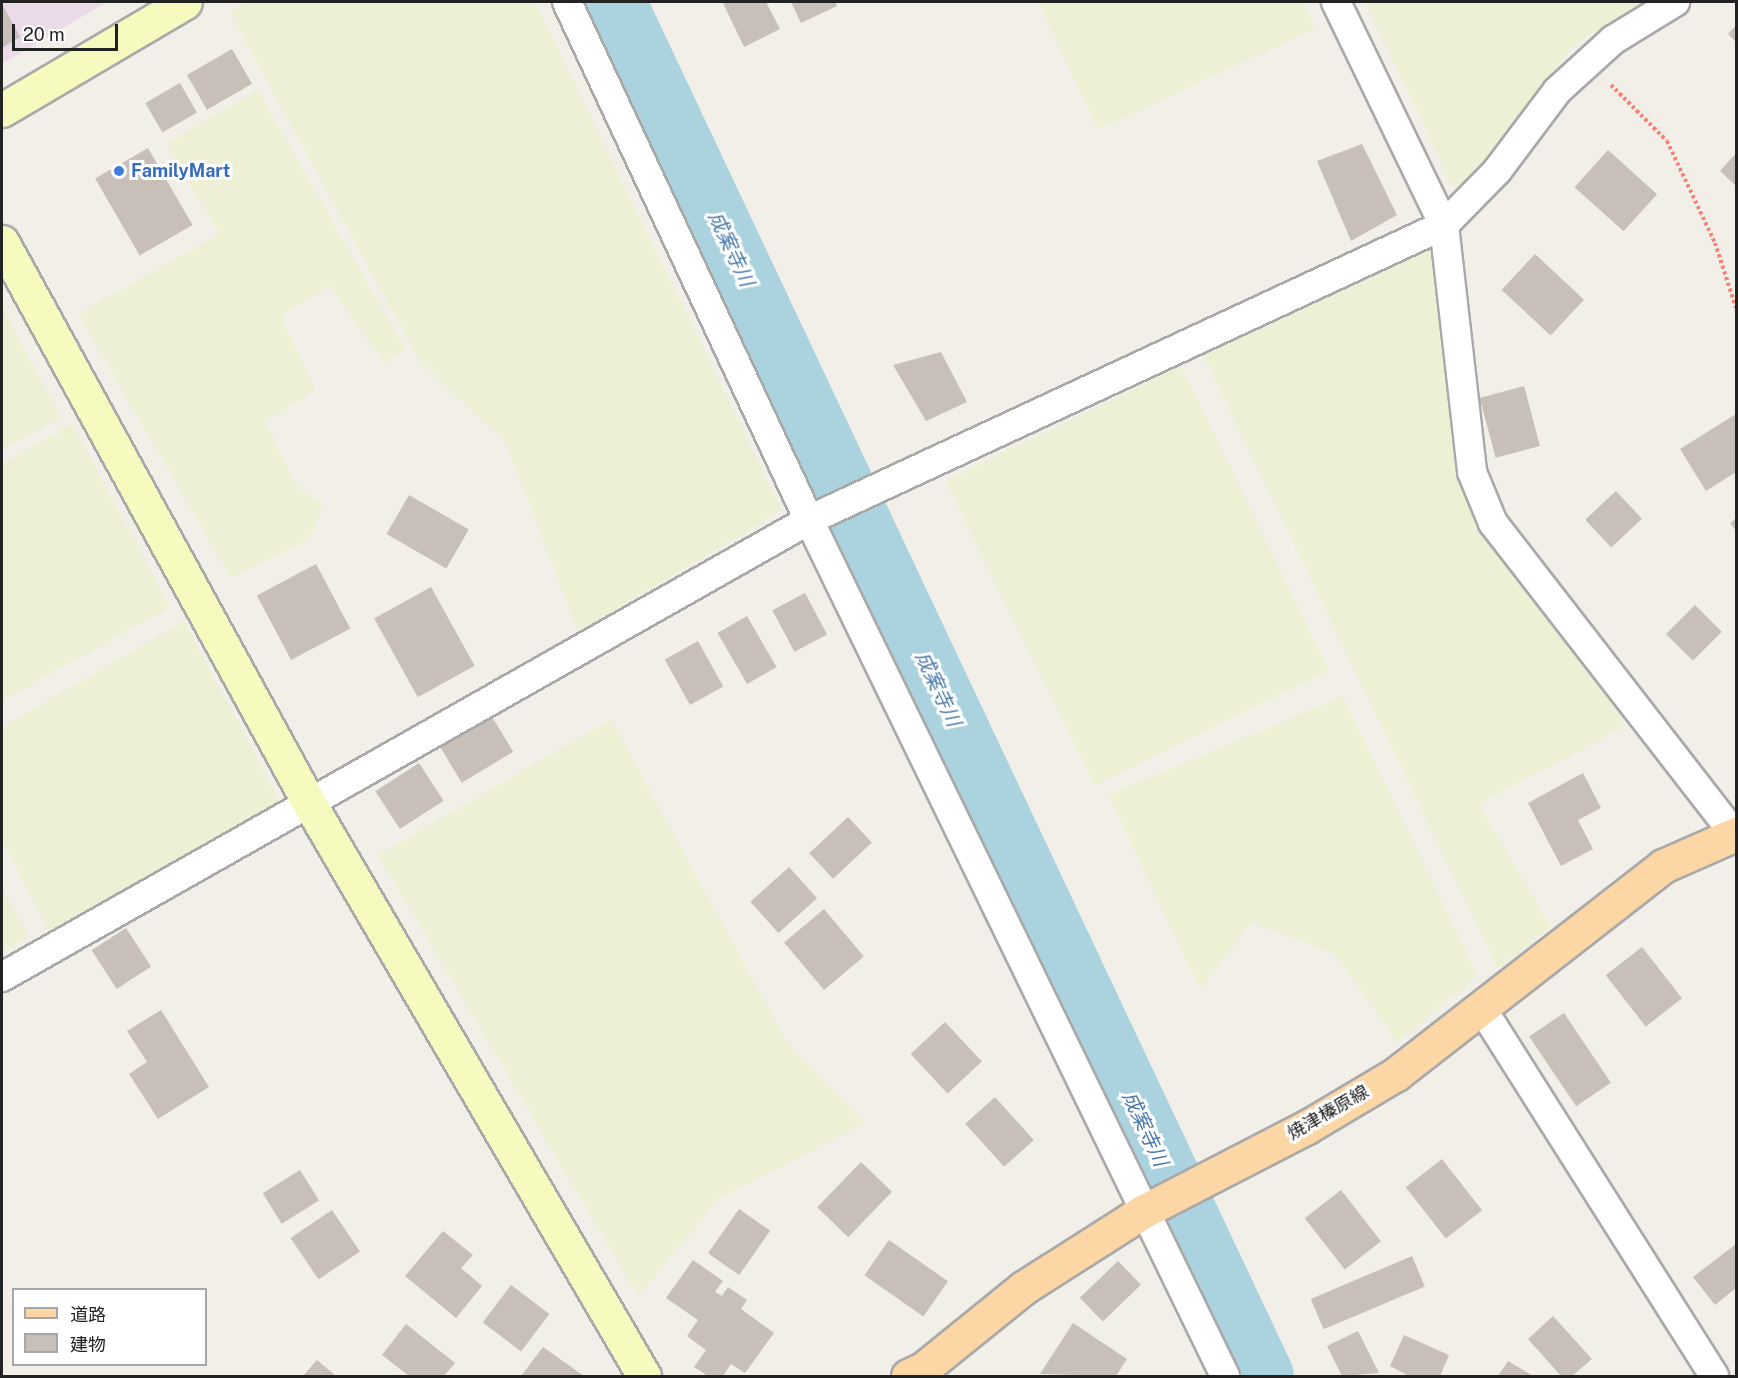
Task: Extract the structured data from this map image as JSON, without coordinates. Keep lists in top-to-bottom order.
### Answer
{
  "streets": {
    "main road": ["焼津榛原線"]
  },
  "water": ["成案寺川"],
  "places": ["FamilyMart"],
  "legend": ["道路", "建物"],
  "scale_bar": "20 m"
}
